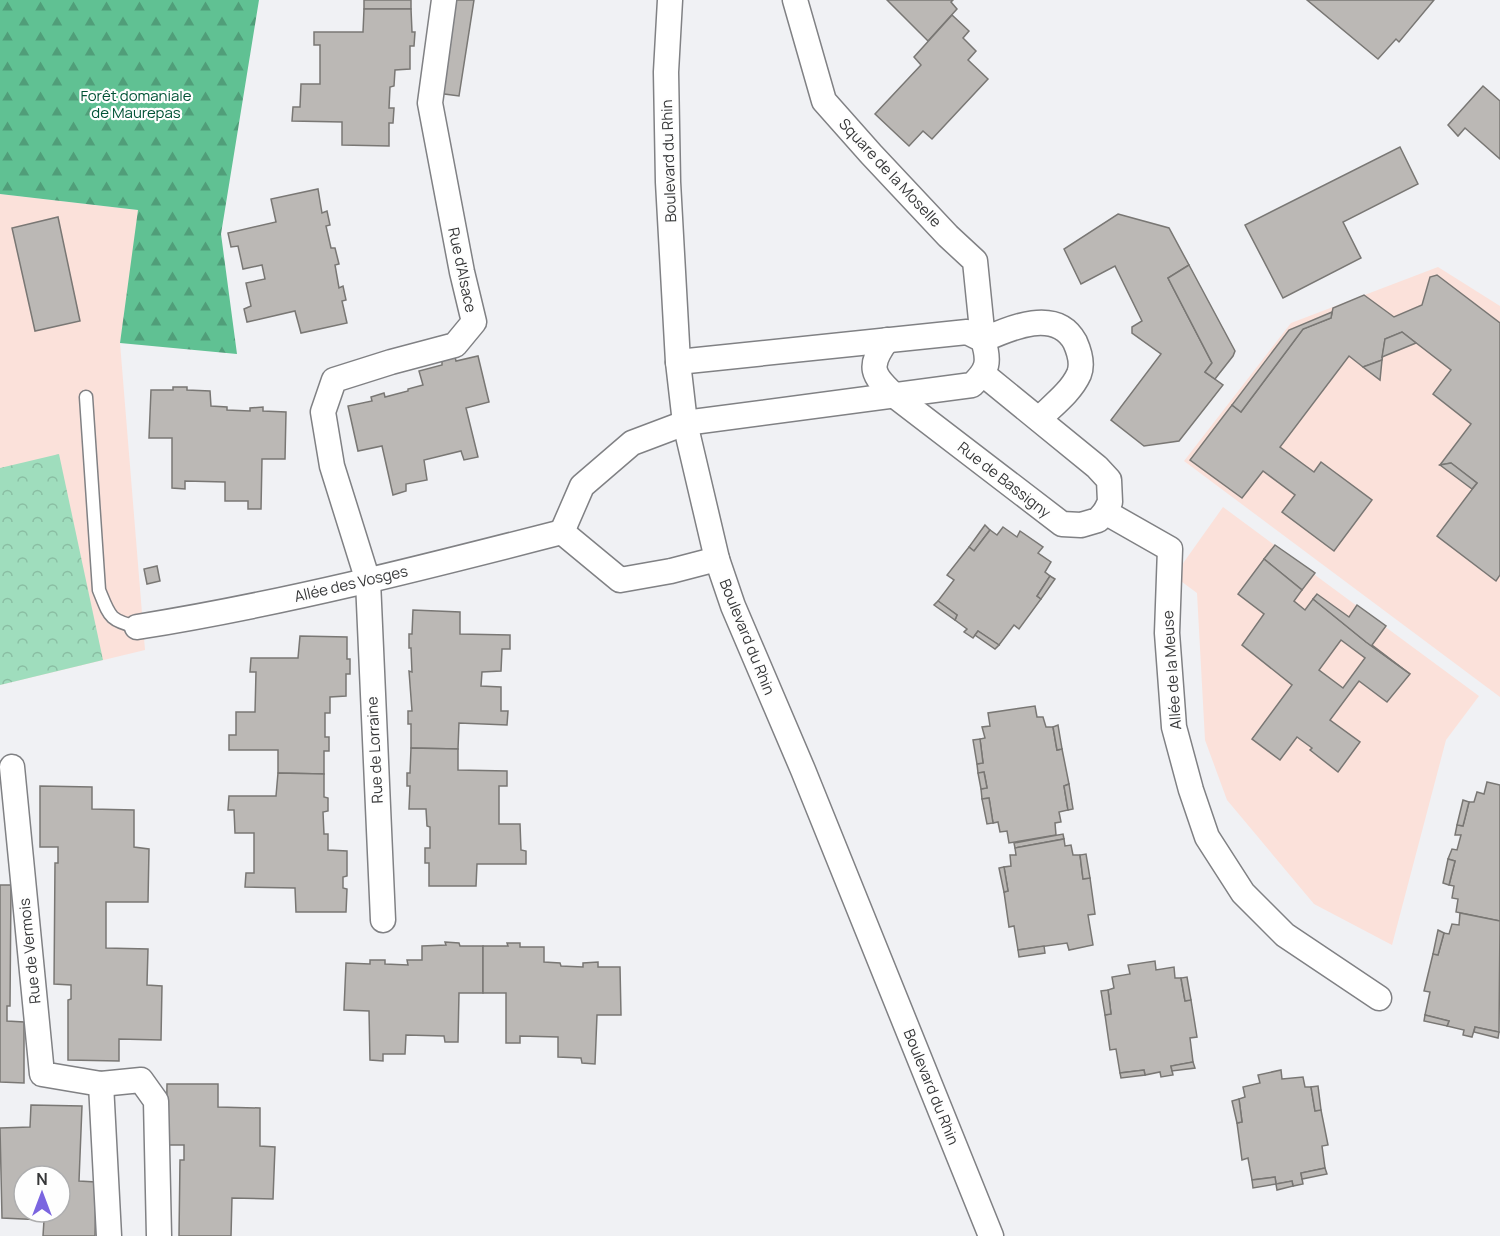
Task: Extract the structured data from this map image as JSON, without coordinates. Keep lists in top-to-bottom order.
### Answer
{
  "streets": {
    "street": [
      "Boulevard du Rhin",
      "Square de la Moselle",
      "Rue d'Alsace",
      "Rue de Bassigny",
      "Allée des Vosges",
      "Allée de la Meuse",
      "Rue de Lorraine",
      "Rue de Vermois"
    ]
  },
  "crossings": [
    ["Rue d'Alsace", "Allée des Vosges"],
    ["Rue d'Alsace", "Rue de Lorraine"],
    ["Rue de Bassigny", "Allée de la Meuse"],
    ["Allée des Vosges", "Rue de Lorraine"]
  ],
  "parks": ["Forêt domaniale de Maurepas"],
  "north": "top"
}
